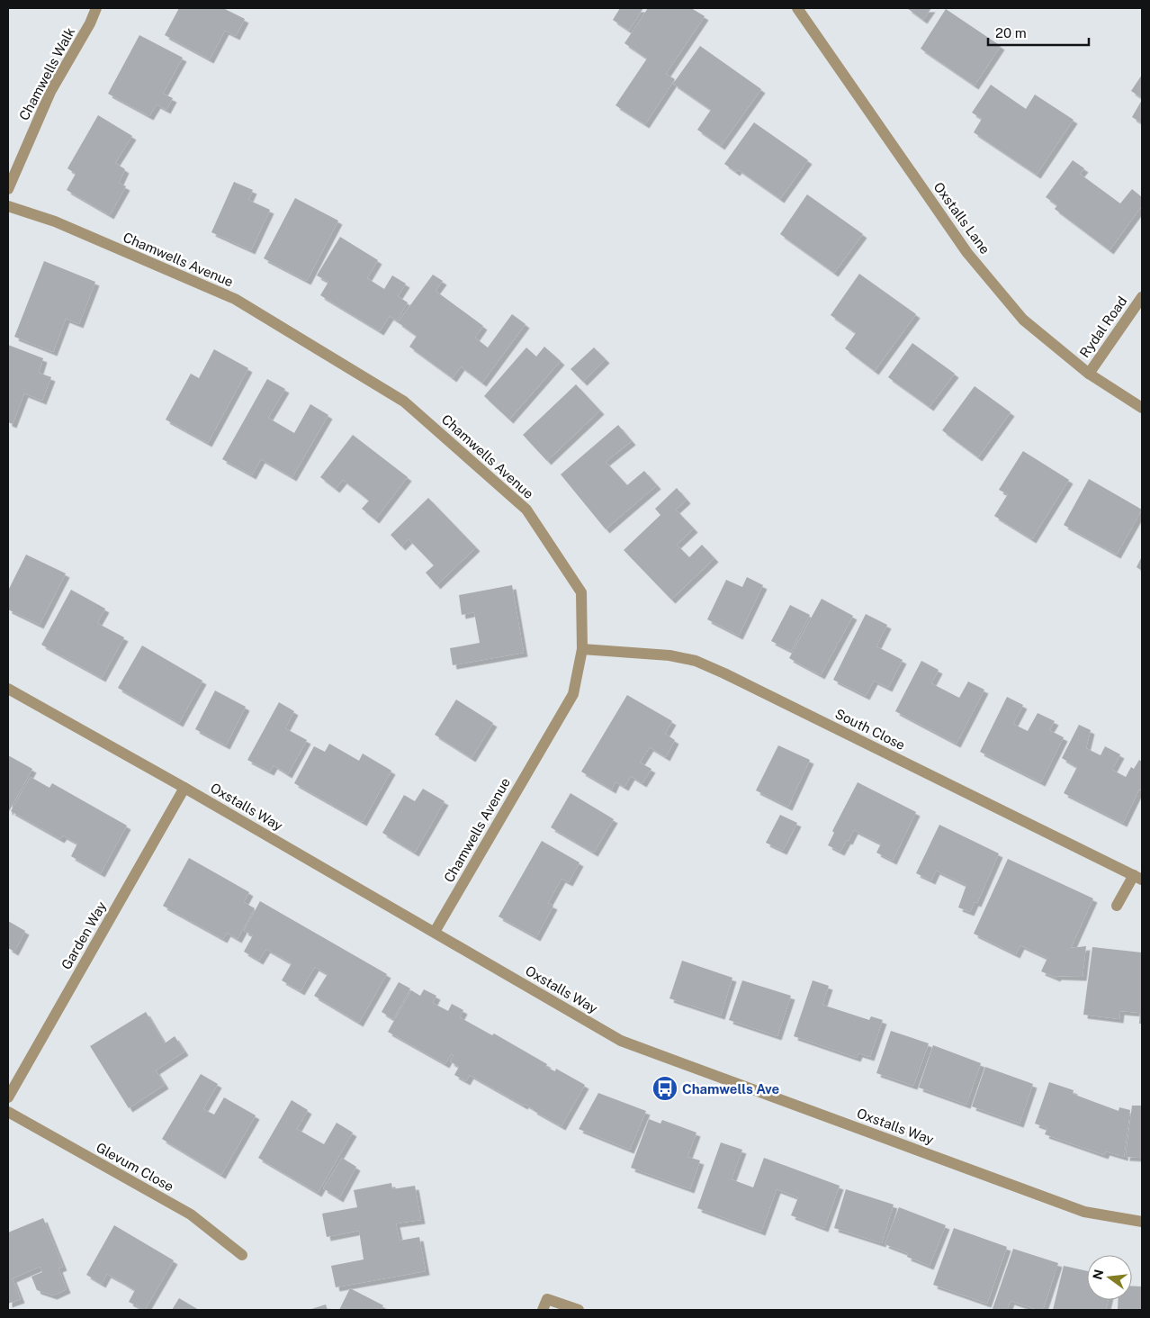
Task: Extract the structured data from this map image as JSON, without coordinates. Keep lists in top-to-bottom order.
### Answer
{
  "streets": {
    "street": [
      "Chamwells Walk",
      "Oxstalls Lane",
      "Chamwells Avenue",
      "Rydal Road",
      "South Close",
      "Oxstalls Way",
      "Garden Way",
      "Glevum Close"
    ]
  },
  "crossings": [
    ["Oxstalls Lane", "Rydal Road"],
    ["Chamwells Avenue", "South Close"],
    ["Chamwells Avenue", "Oxstalls Way"],
    ["Oxstalls Way", "Garden Way"]
  ],
  "places": {
    "bus stop": ["Chamwells Ave"]
  },
  "scale_bar": "20 m",
  "north": "left"
}
